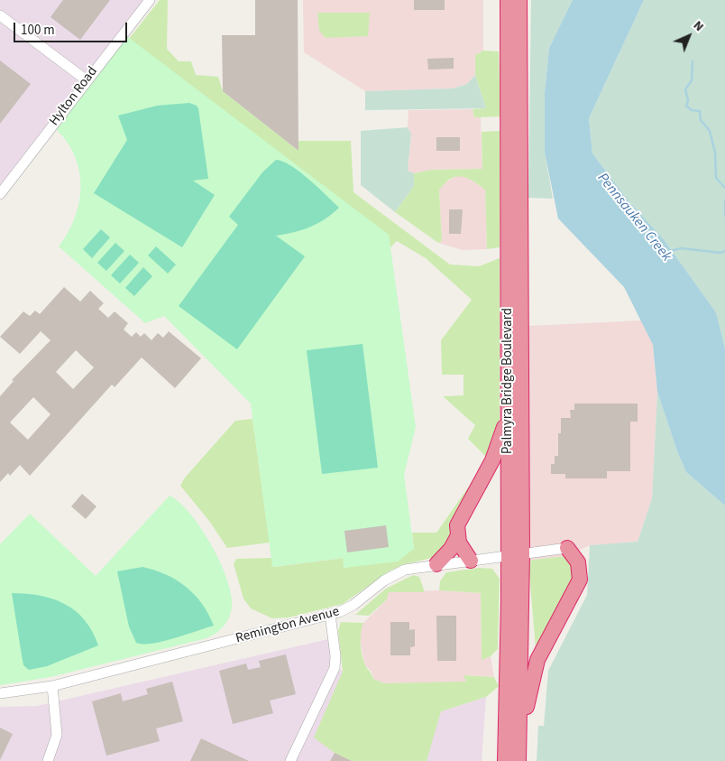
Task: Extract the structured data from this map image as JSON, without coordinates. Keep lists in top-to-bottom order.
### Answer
{
  "streets": {
    "highway": ["Palmyra Bridge Boulevard"],
    "street": ["Hylton Road", "Remington Avenue"]
  },
  "crossings": [
    ["Palmyra Bridge Boulevard", "Remington Avenue"]
  ],
  "water": ["Pennsauken Creek"],
  "scale_bar": "100 m",
  "north": "top right"
}
